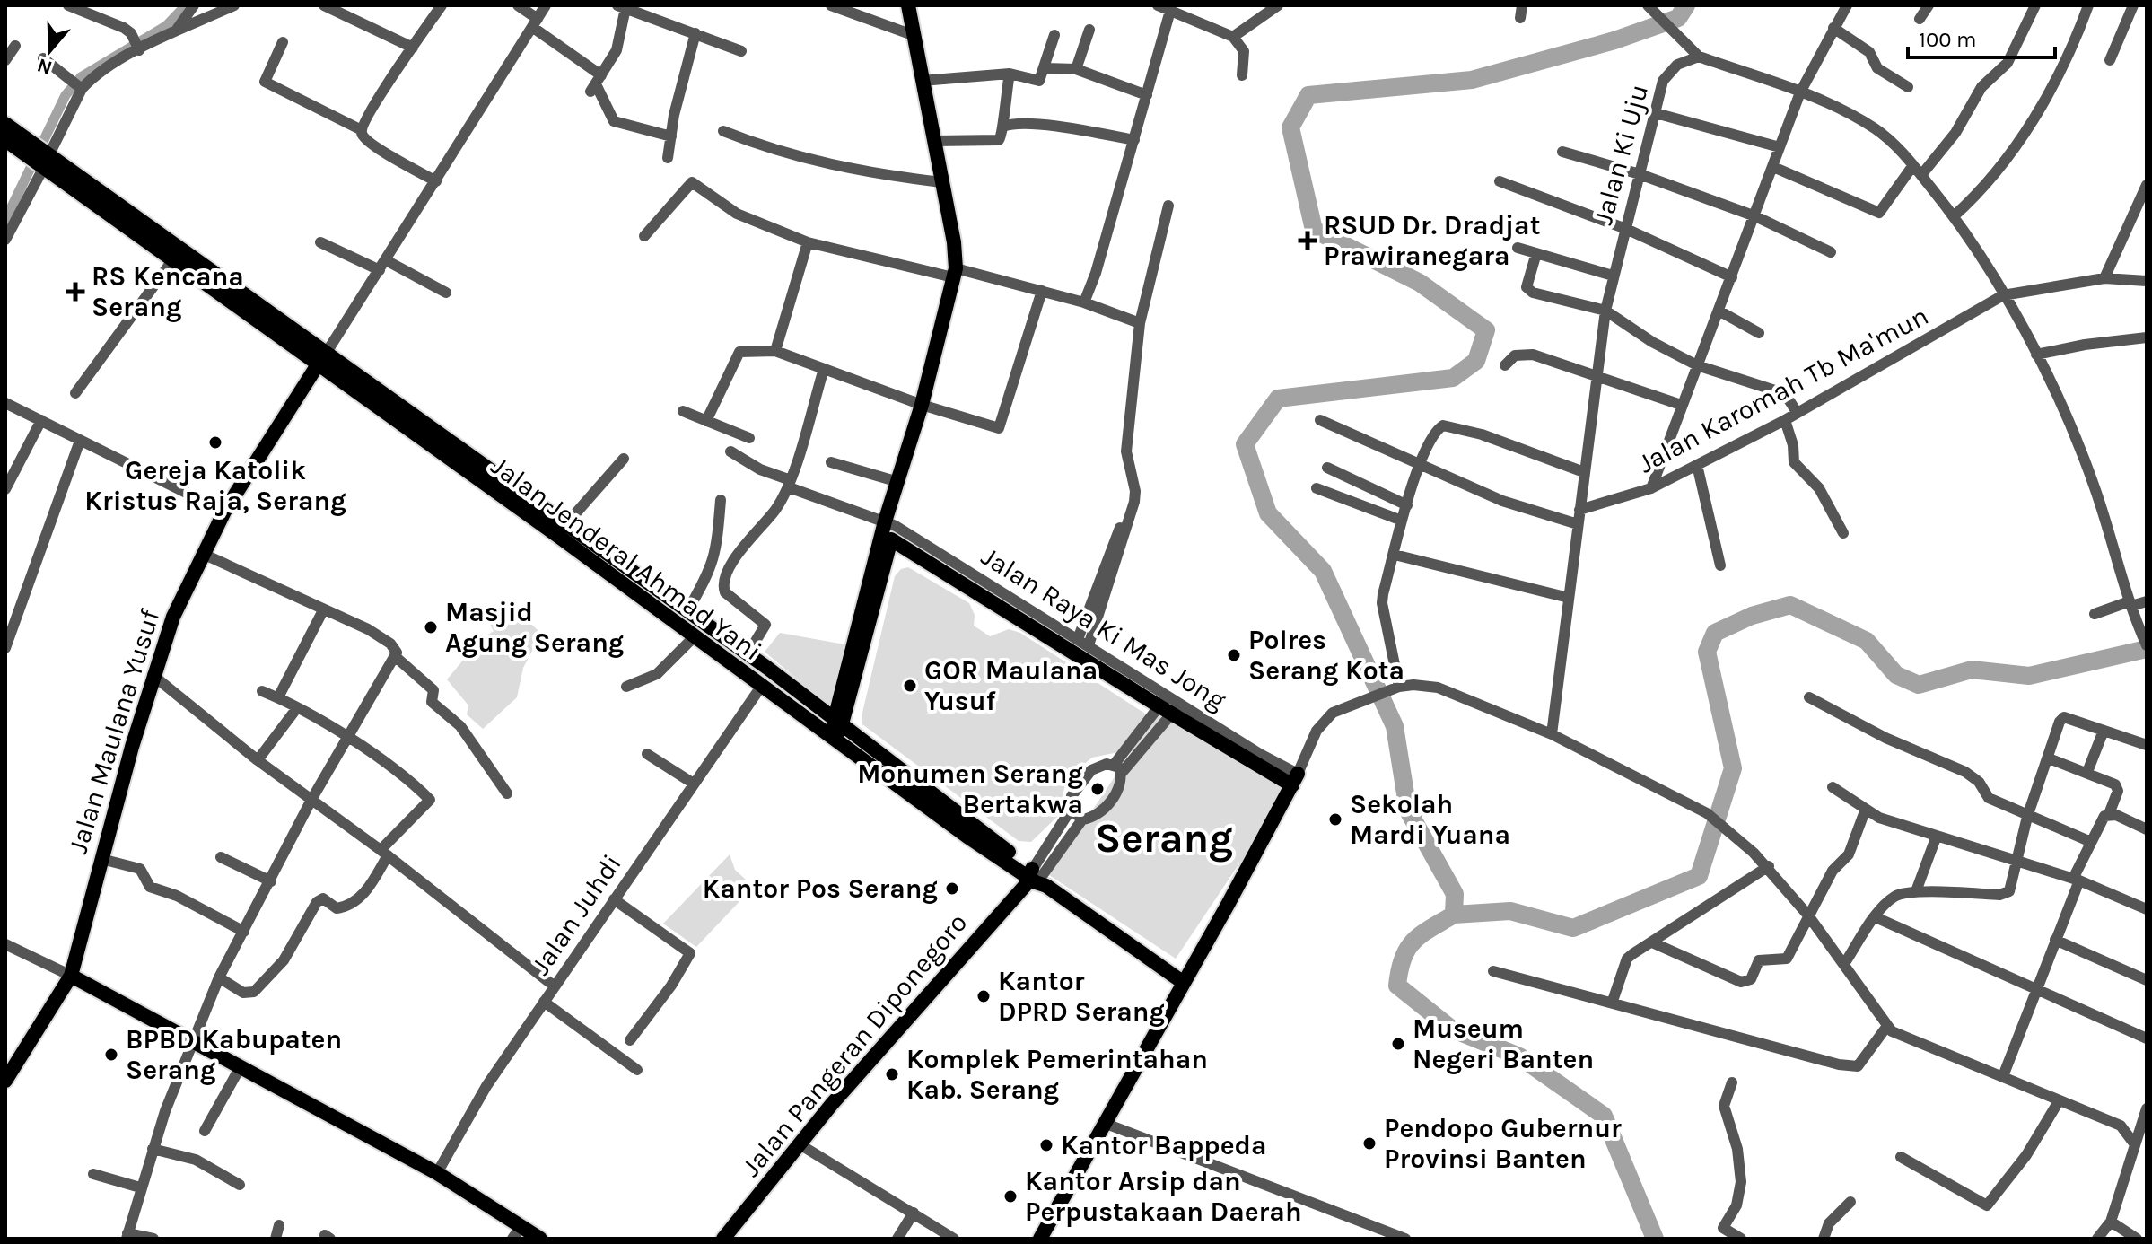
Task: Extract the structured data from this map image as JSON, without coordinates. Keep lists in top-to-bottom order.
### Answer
{
  "streets": {
    "main road": ["Jalan Jenderal Ahmad Yani", "Jalan Maulana Yusuf", "Jalan Pangeran Diponegoro"],
    "street": [
      "Jalan Ki Uju",
      "Jalan Karomah Tb Ma'mun",
      "Jalan Raya Ki Mas Jong",
      "Jalan Juhdi"
    ]
  },
  "crossings": [
    ["Jalan Ki Uju", "Jalan Karomah Tb Ma'mun"],
    ["Jalan Jenderal Ahmad Yani", "Jalan Maulana Yusuf"],
    ["Jalan Jenderal Ahmad Yani", "Jalan Juhdi"],
    ["Jalan Jenderal Ahmad Yani", "Jalan Pangeran Diponegoro"]
  ],
  "districts": ["Serang"],
  "places": {
    "health": ["RSUD Dr. Dradjat Prawiranegara", "RS Kencana Serang"],
    "other": [
      "Gereja Katolik Kristus Raja, Serang",
      "Masjid Agung Serang",
      "Polres Serang Kota",
      "GOR Maulana Yusuf",
      "Monumen Serang Bertakwa",
      "Sekolah Mardi Yuana",
      "Kantor Pos Serang",
      "Kantor DPRD Serang",
      "Museum Negeri Banten",
      "BPBD Kabupaten Serang",
      "Komplek Pemerintahan Kab. Serang",
      "Pendopo Gubernur Provinsi Banten",
      "Kantor Bappeda",
      "Kantor Arsip dan Perpustakaan Daerah"
    ]
  },
  "scale_bar": "100 m",
  "north": "bottom"
}
